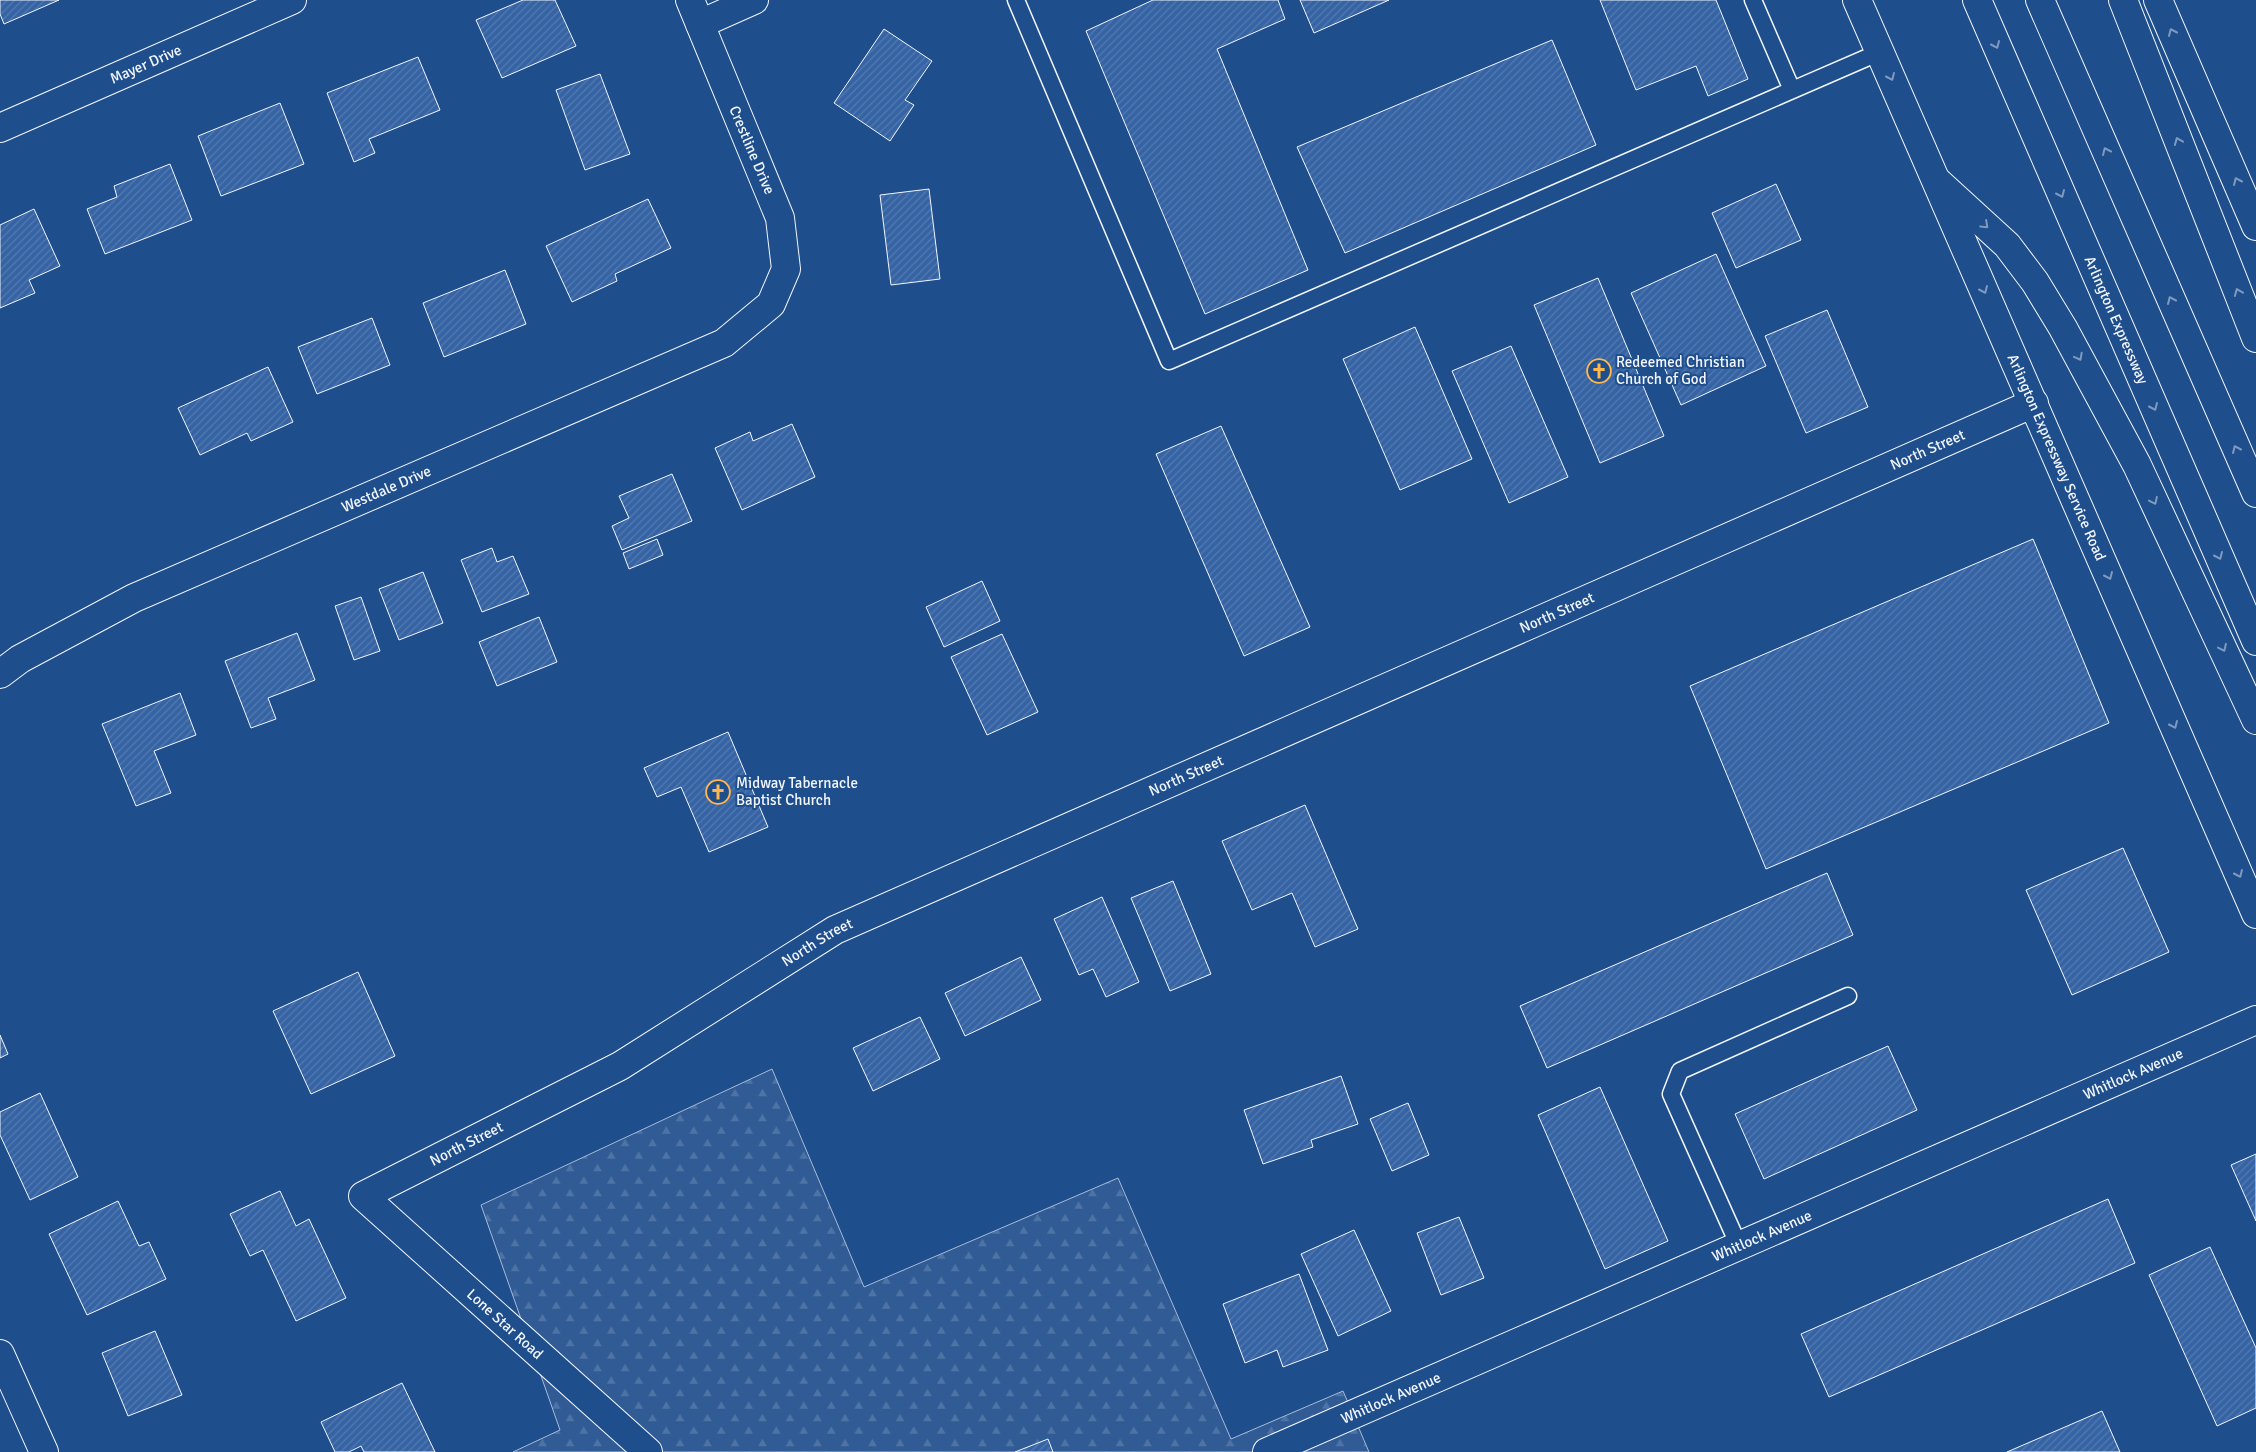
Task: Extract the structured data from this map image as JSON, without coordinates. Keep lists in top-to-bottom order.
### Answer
{
  "streets": {
    "main road": [
      "Mayer Drive",
      "Crestline Drive",
      "Arlington Expressway",
      "North Street",
      "Arlington Expressway Service Road",
      "Westdale Drive",
      "Whitlock Avenue",
      "Lone Star Road"
    ]
  },
  "crossings": [
    ["Crestline Drive", "Westdale Drive"],
    ["North Street", "Arlington Expressway Service Road"],
    ["North Street", "Lone Star Road"]
  ],
  "places": {
    "church": ["Redeemed Christian Church of God", "Midway Tabernacle Baptist Church"]
  }
}
